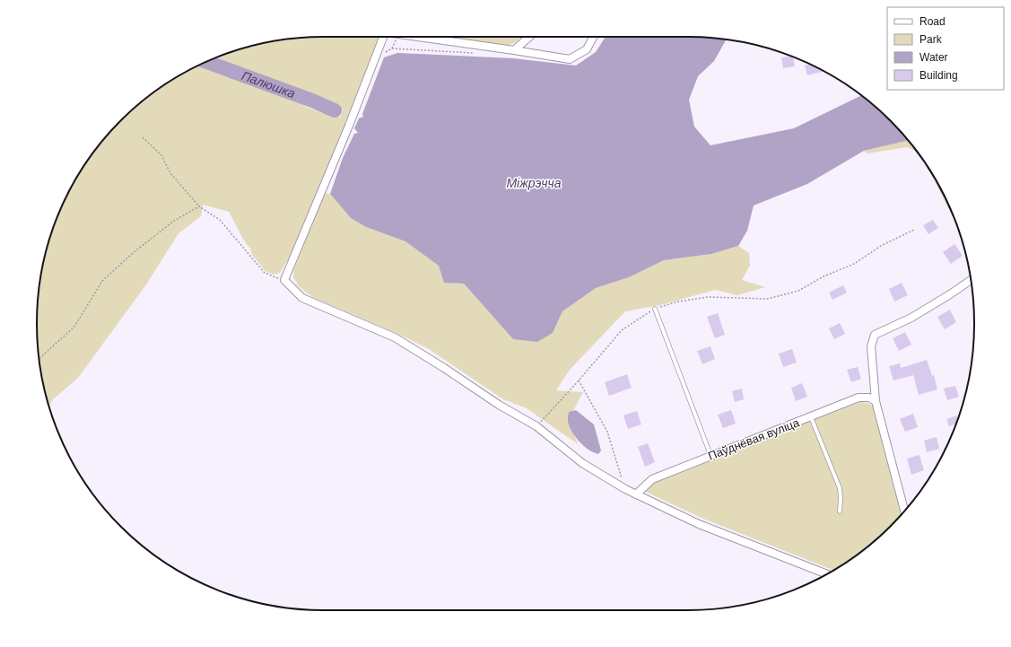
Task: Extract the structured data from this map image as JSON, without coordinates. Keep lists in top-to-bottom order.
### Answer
{
  "streets": {
    "street": ["Паўднёвая вуліца"]
  },
  "water": ["Палюшка", "Міжрэчча"],
  "legend": [
    "Road",
    "Park",
    "Water",
    "Building"
  ]
}
